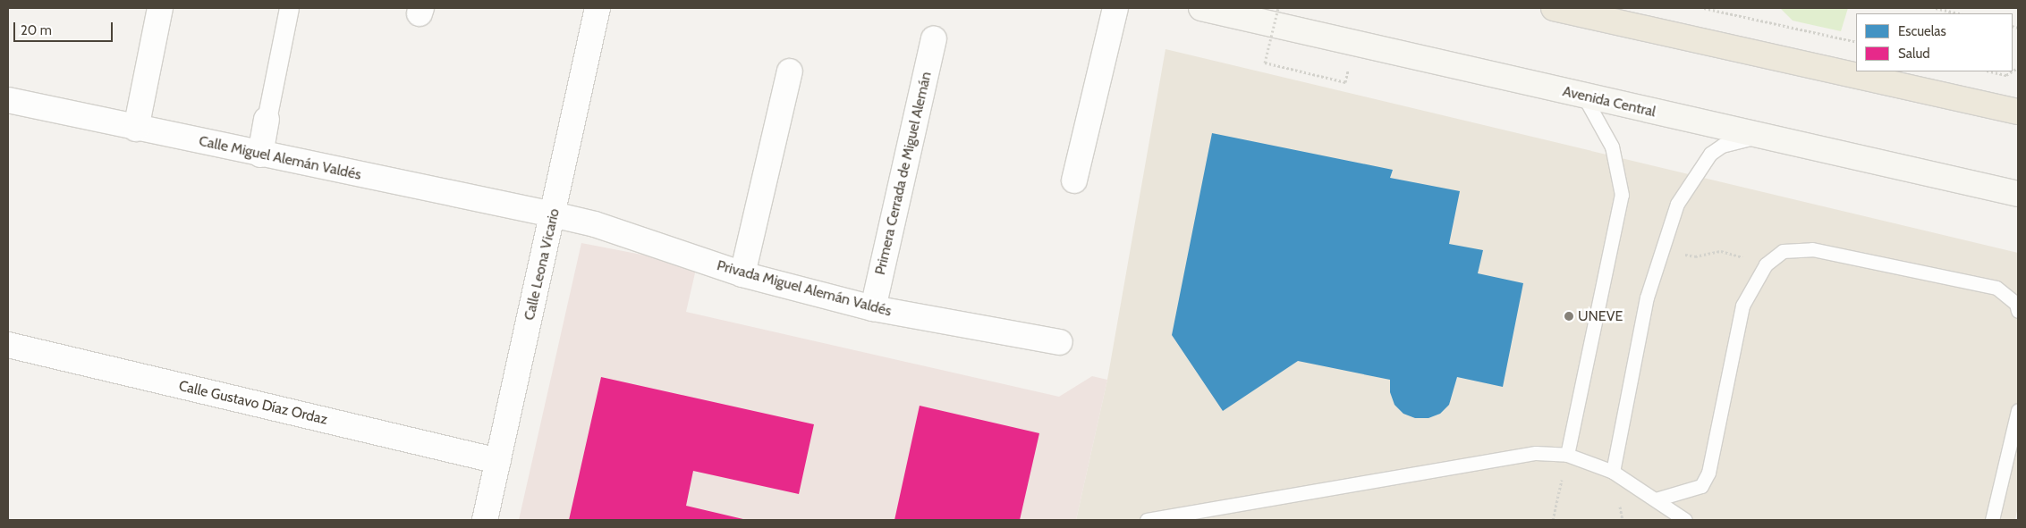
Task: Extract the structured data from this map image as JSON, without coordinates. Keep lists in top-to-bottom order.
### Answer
{
  "streets": {
    "main road": ["Avenida Central"],
    "street": [
      "Calle Miguel Alemán Valdés",
      "Primera Cerrada de Miguel Alemán",
      "Calle Leona Vicario",
      "Privada Miguel Alemán Valdés",
      "Calle Gustavo Díaz Ordaz"
    ]
  },
  "crossings": [
    ["Calle Miguel Alemán Valdés", "Calle Leona Vicario"],
    ["Calle Miguel Alemán Valdés", "Privada Miguel Alemán Valdés"],
    ["Primera Cerrada de Miguel Alemán", "Privada Miguel Alemán Valdés"],
    ["Calle Leona Vicario", "Privada Miguel Alemán Valdés"],
    ["Calle Leona Vicario", "Calle Gustavo Díaz Ordaz"]
  ],
  "places": ["UNEVE"],
  "legend": ["Escuelas", "Salud"],
  "scale_bar": "20 m"
}
